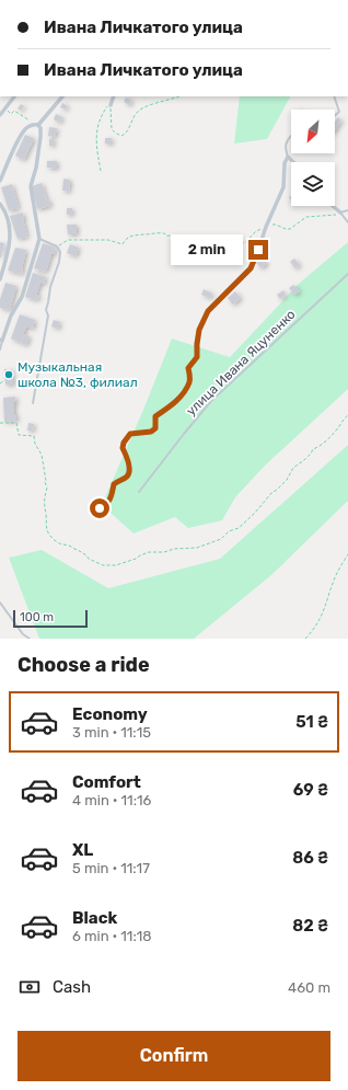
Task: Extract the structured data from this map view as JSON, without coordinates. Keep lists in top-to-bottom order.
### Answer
{
  "streets": {
    "lane": ["улица Ивана Яцуненко"]
  },
  "places": ["Музыкальная школа №3, филиал"],
  "scale_bar": "100 m",
  "north": "bottom left",
  "page": {
    "banner": ["Ивана Личкатого улица", "Ивана Личкатого улица"],
    "bubble": "2 min",
    "scale": "100 m",
    "heading": "Choose a ride",
    "list": [
      {
        "name": "Economy",
        "note": "3 min · 11:15",
        "value": "51 ₴"
      },
      {
        "name": "Comfort",
        "note": "4 min · 11:16",
        "value": "69 ₴"
      },
      {
        "name": "XL",
        "note": "5 min · 11:17",
        "value": "86 ₴"
      },
      {
        "name": "Black",
        "note": "6 min · 11:18",
        "value": "82 ₴"
      }
    ],
    "pay": ["Cash", "460 m"],
    "buttons": "Confirm"
  }
}
